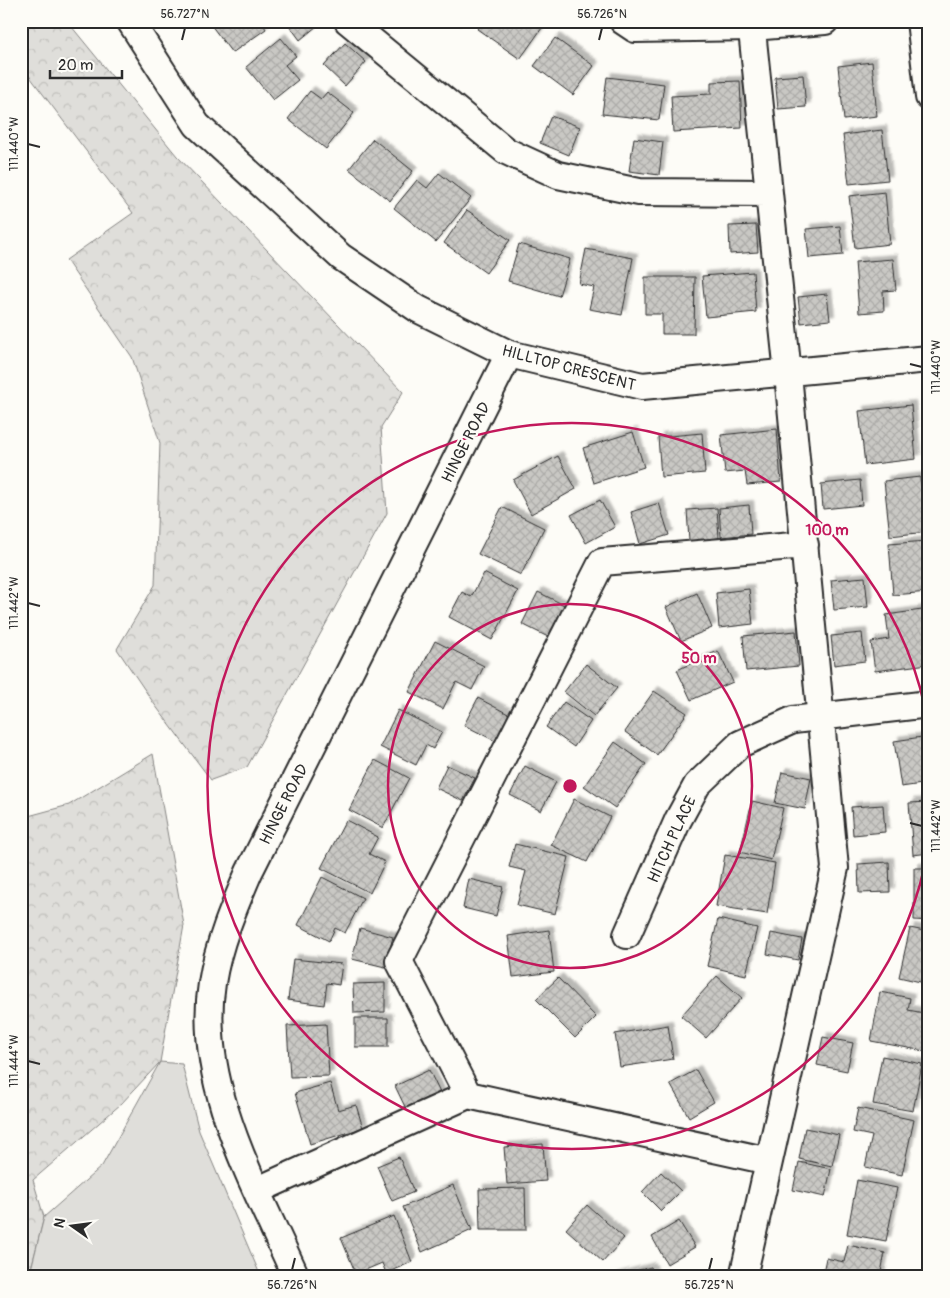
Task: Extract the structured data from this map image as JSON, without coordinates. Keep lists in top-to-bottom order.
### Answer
{
  "streets": {
    "street": ["HILLTOP CRESCENT", "HINGE ROAD", "HITCH PLACE"]
  },
  "crossings": [
    ["HILLTOP CRESCENT", "HINGE ROAD"]
  ],
  "scale_bar": "20 m",
  "north": "left",
  "coordinates": [
    "56.727°N",
    "56.726°N",
    "111.440°W",
    "111.442°W",
    "111.444°W",
    "56.725°N"
  ],
  "rings": ["100 m", "50 m"]
}
